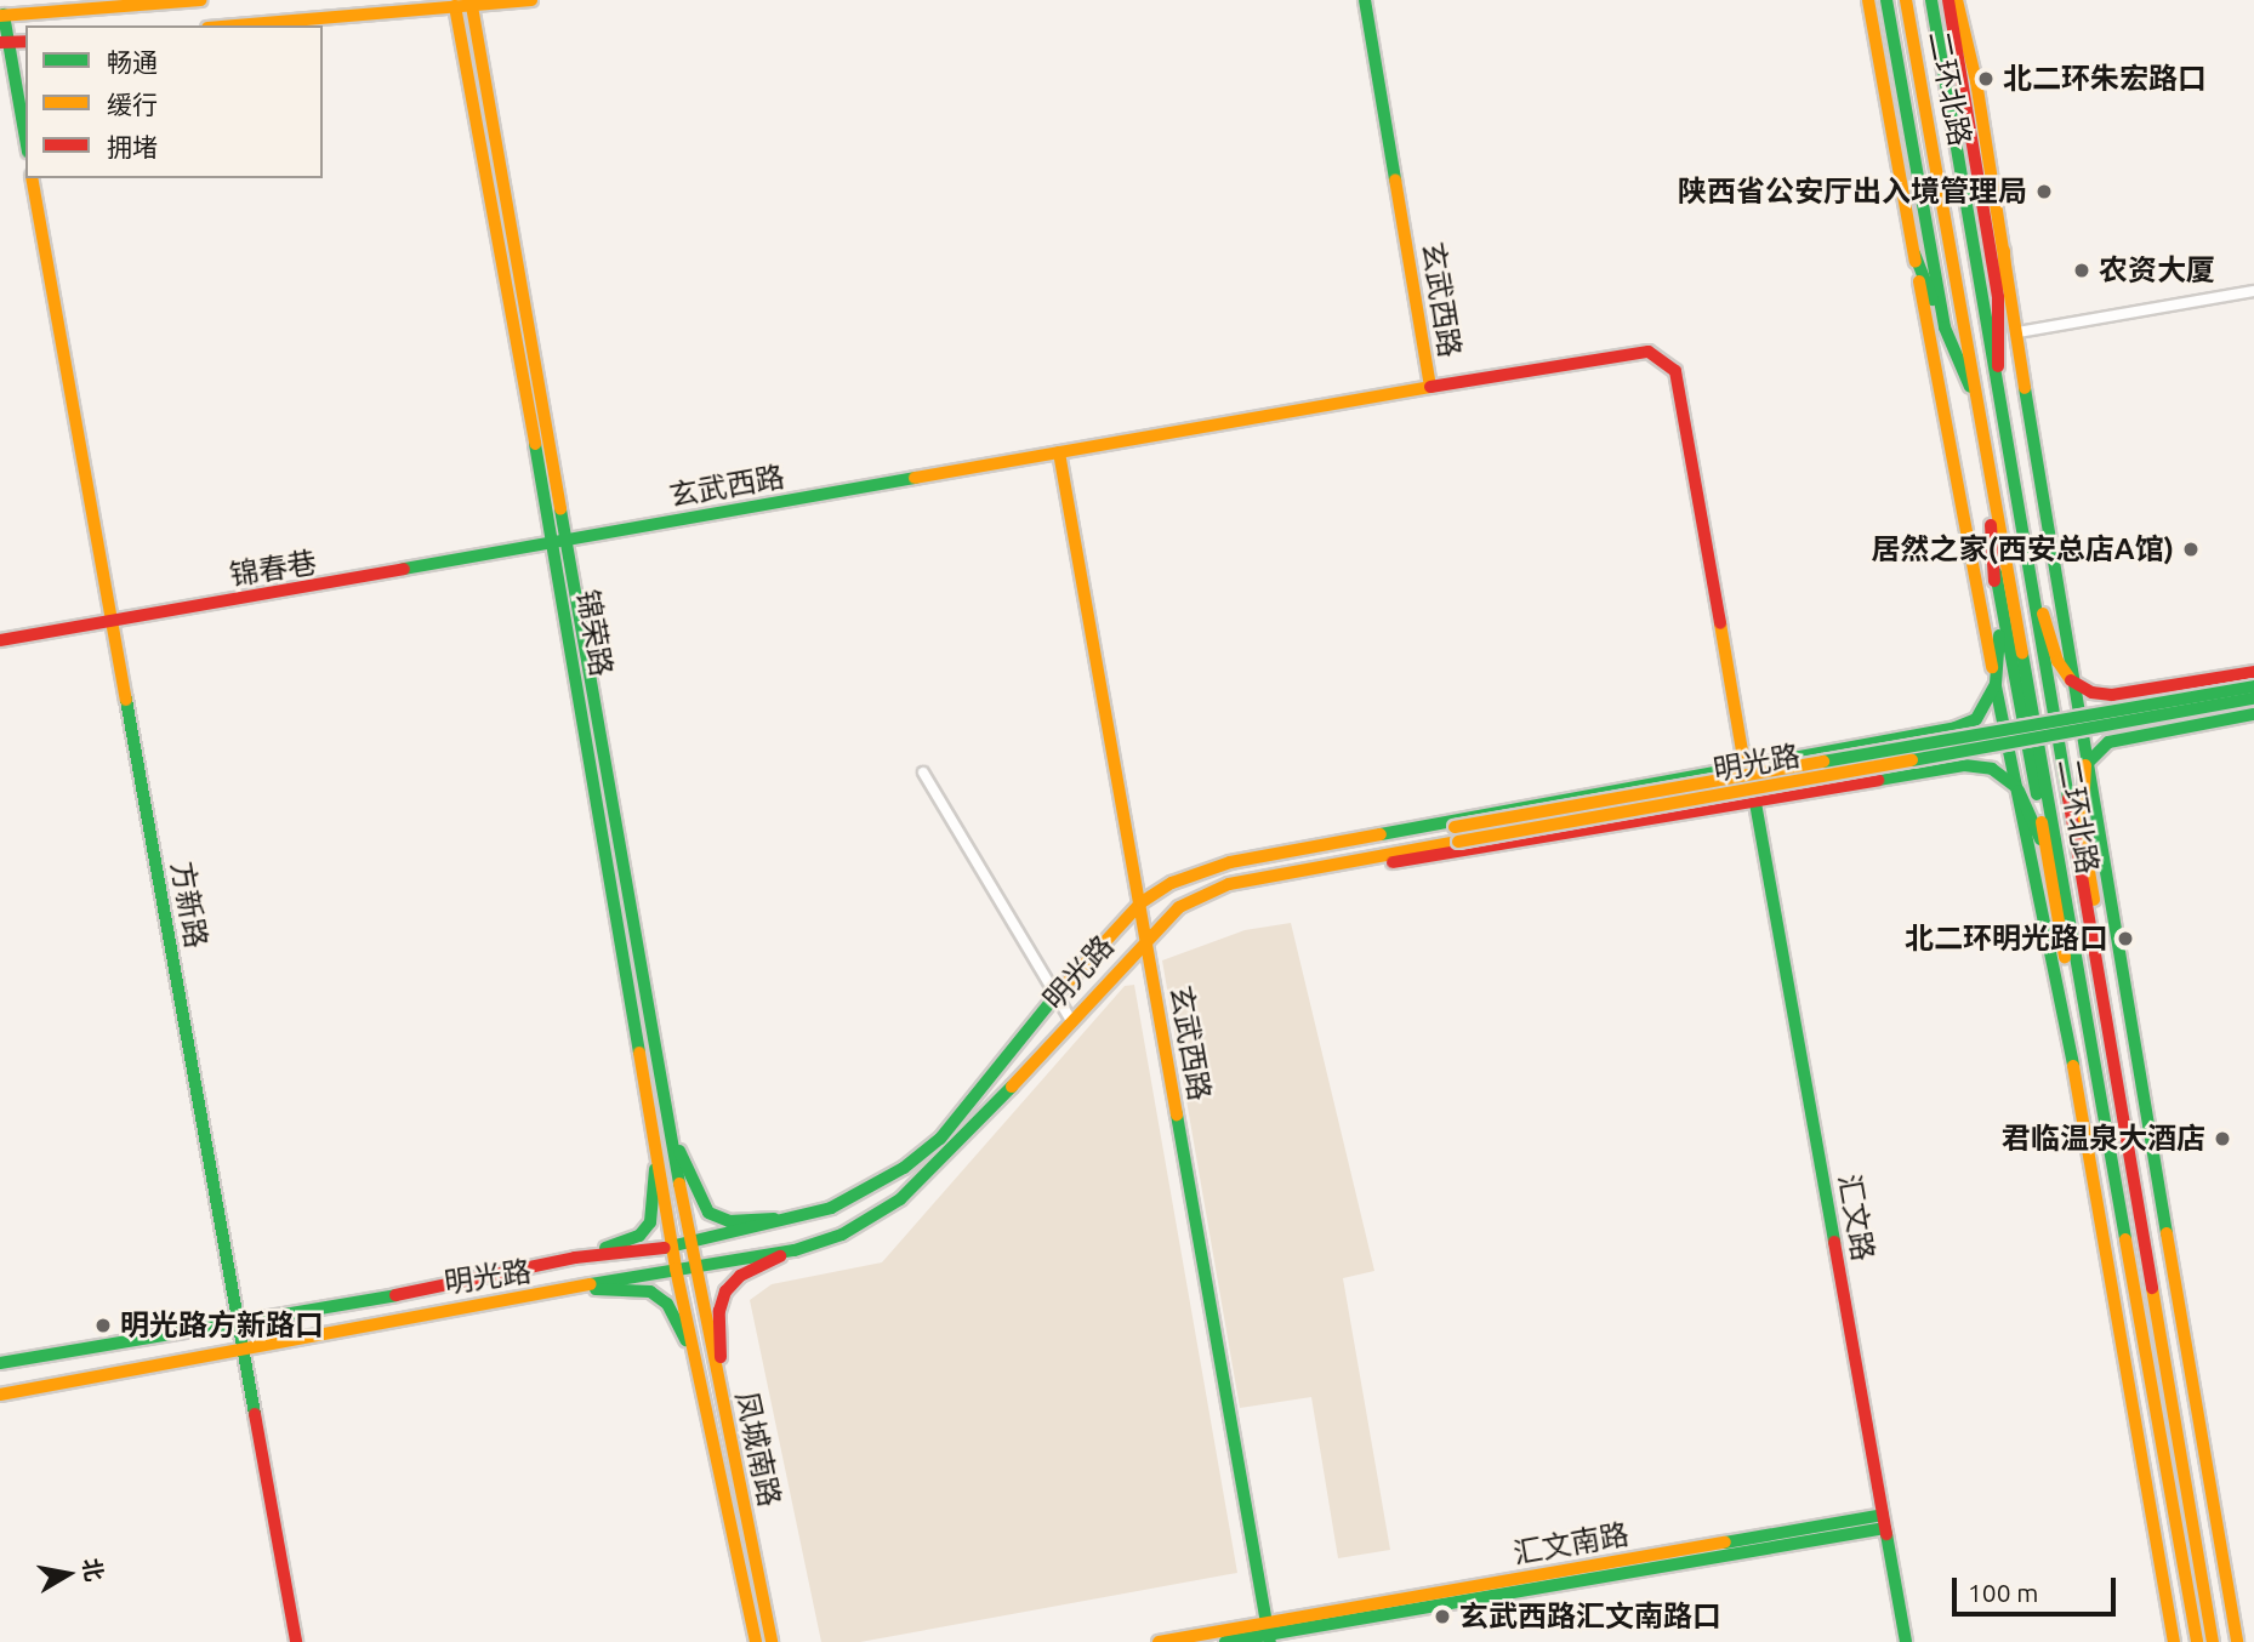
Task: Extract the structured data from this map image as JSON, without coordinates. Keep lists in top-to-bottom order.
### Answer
{
  "streets": {
    "main road": [
      "二环北路",
      "玄武西路",
      "锦春巷",
      "锦荣路",
      "明光路",
      "方新路",
      "汇文路",
      "凤城南路",
      "汇文南路"
    ]
  },
  "crossings": [
    ["玄武西路", "锦春巷"],
    ["玄武西路", "锦荣路"],
    ["玄武西路", "明光路"],
    ["玄武西路", "汇文南路"],
    ["锦春巷", "锦荣路"],
    ["锦春巷", "方新路"],
    ["锦荣路", "明光路"],
    ["锦荣路", "凤城南路"],
    ["明光路", "方新路"],
    ["明光路", "凤城南路"],
    ["汇文路", "汇文南路"]
  ],
  "places": [
    "北二环朱宏路口",
    "陕西省公安厅出入境管理局",
    "农资大厦",
    "居然之家(西安总店A馆)",
    "北二环明光路口",
    "君临温泉大酒店",
    "明光路方新路口",
    "玄武西路汇文南路口"
  ],
  "legend": ["畅通", "缓行", "拥堵"],
  "scale_bar": "100 m",
  "north": "right"
}
